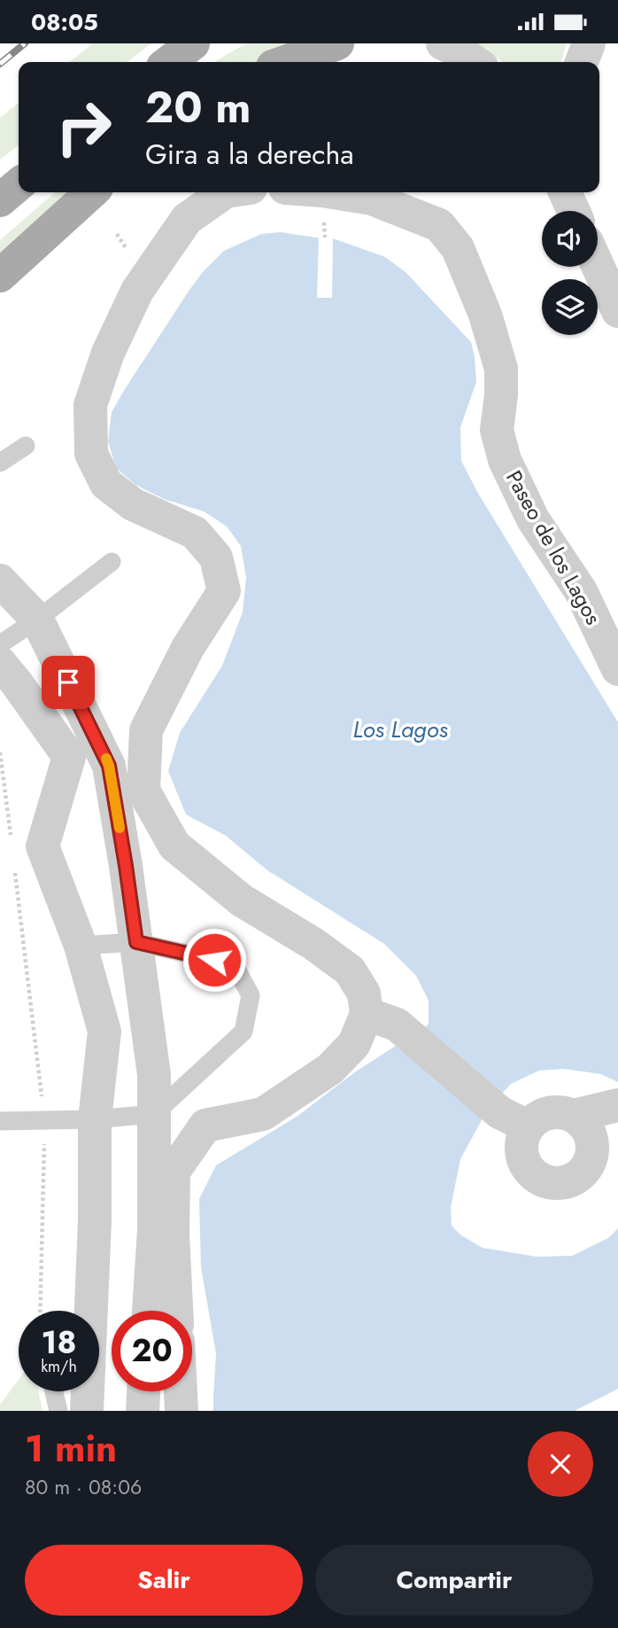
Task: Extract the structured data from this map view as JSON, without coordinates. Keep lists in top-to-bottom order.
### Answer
{
  "streets": {
    "street": ["Paseo de los Lagos"]
  },
  "water": ["Los Lagos"],
  "page": {
    "status": "08:05",
    "turn": ["20 m", "Gira a la derecha"],
    "speed": "18 km/h",
    "limit": "20",
    "heading": ["1 min", "80 m · 08:06"],
    "buttons": ["Salir", "Compartir"]
  }
}
